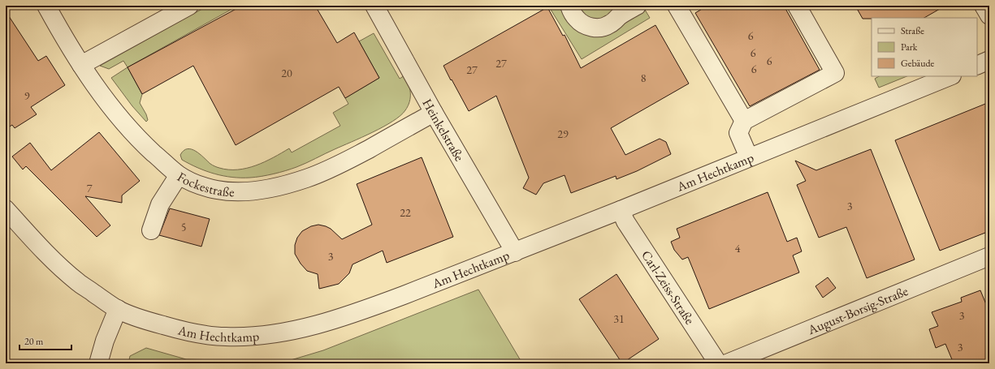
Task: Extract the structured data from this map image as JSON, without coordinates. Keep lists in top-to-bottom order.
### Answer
{
  "streets": {
    "street": [
      "Heinkelstraße",
      "Am Hechtkamp",
      "Fockestraße",
      "Carl-Zeiss-Straße",
      "August-Borsig-Straße"
    ]
  },
  "crossings": [
    ["Heinkelstraße", "Am Hechtkamp"],
    ["Heinkelstraße", "Fockestraße"],
    ["Am Hechtkamp", "Carl-Zeiss-Straße"]
  ],
  "house_numbers": [
    "6",
    "6",
    "6",
    "27",
    "6",
    "27",
    "20",
    "8",
    "9",
    "29",
    "7",
    "3",
    "22",
    "5",
    "4",
    "3",
    "3",
    "31",
    "3"
  ],
  "legend": ["Straße", "Park", "Gebäude"],
  "scale_bar": "20 m"
}
